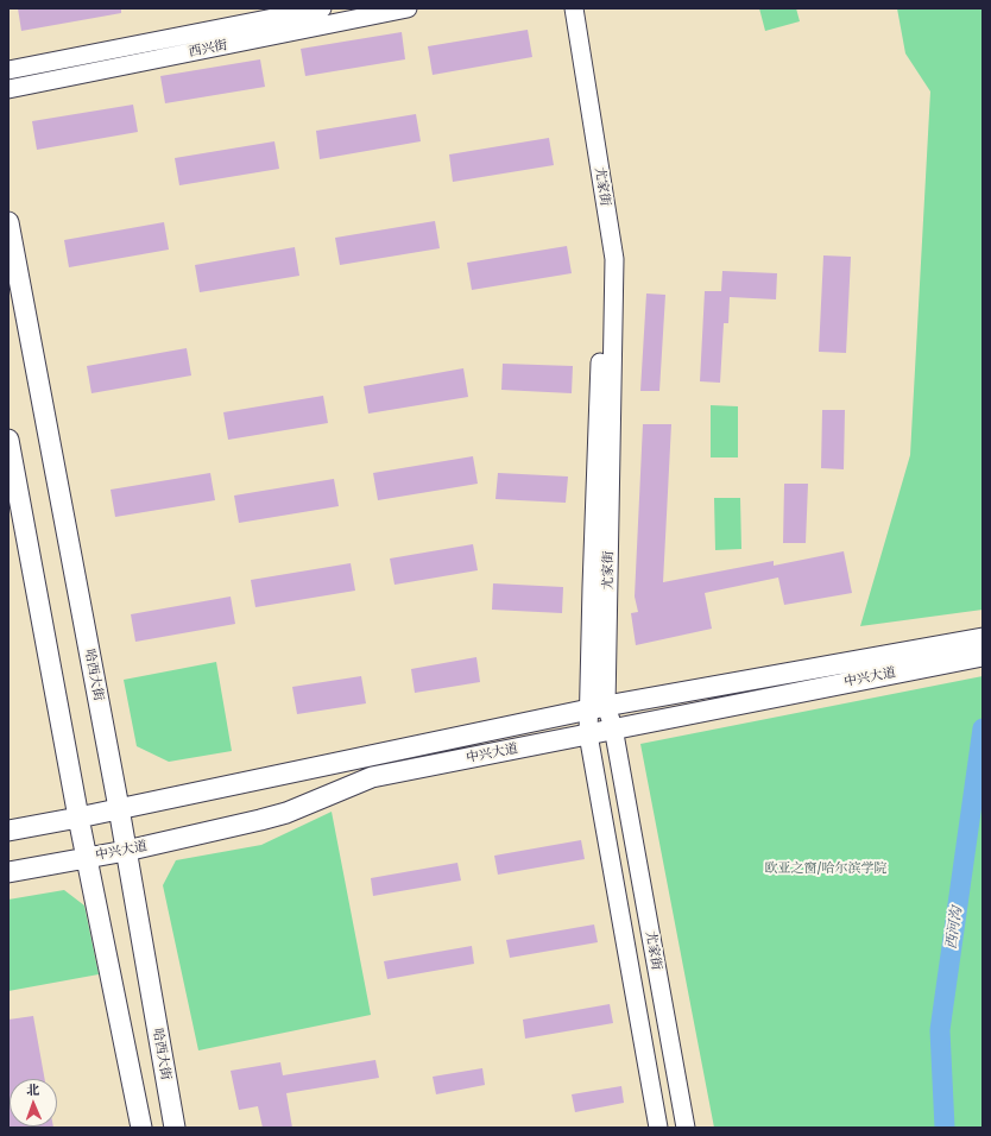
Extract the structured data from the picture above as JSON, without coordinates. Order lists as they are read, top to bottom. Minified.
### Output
{"streets":{"main road":["西兴街","尤家街","哈西大街","中兴大道"]},"crossings":[["尤家街","中兴大道"],["哈西大街","中兴大道"]],"water":["西河沟"],"parks":["欧亚之窗/哈尔滨学院"],"north":"top"}
